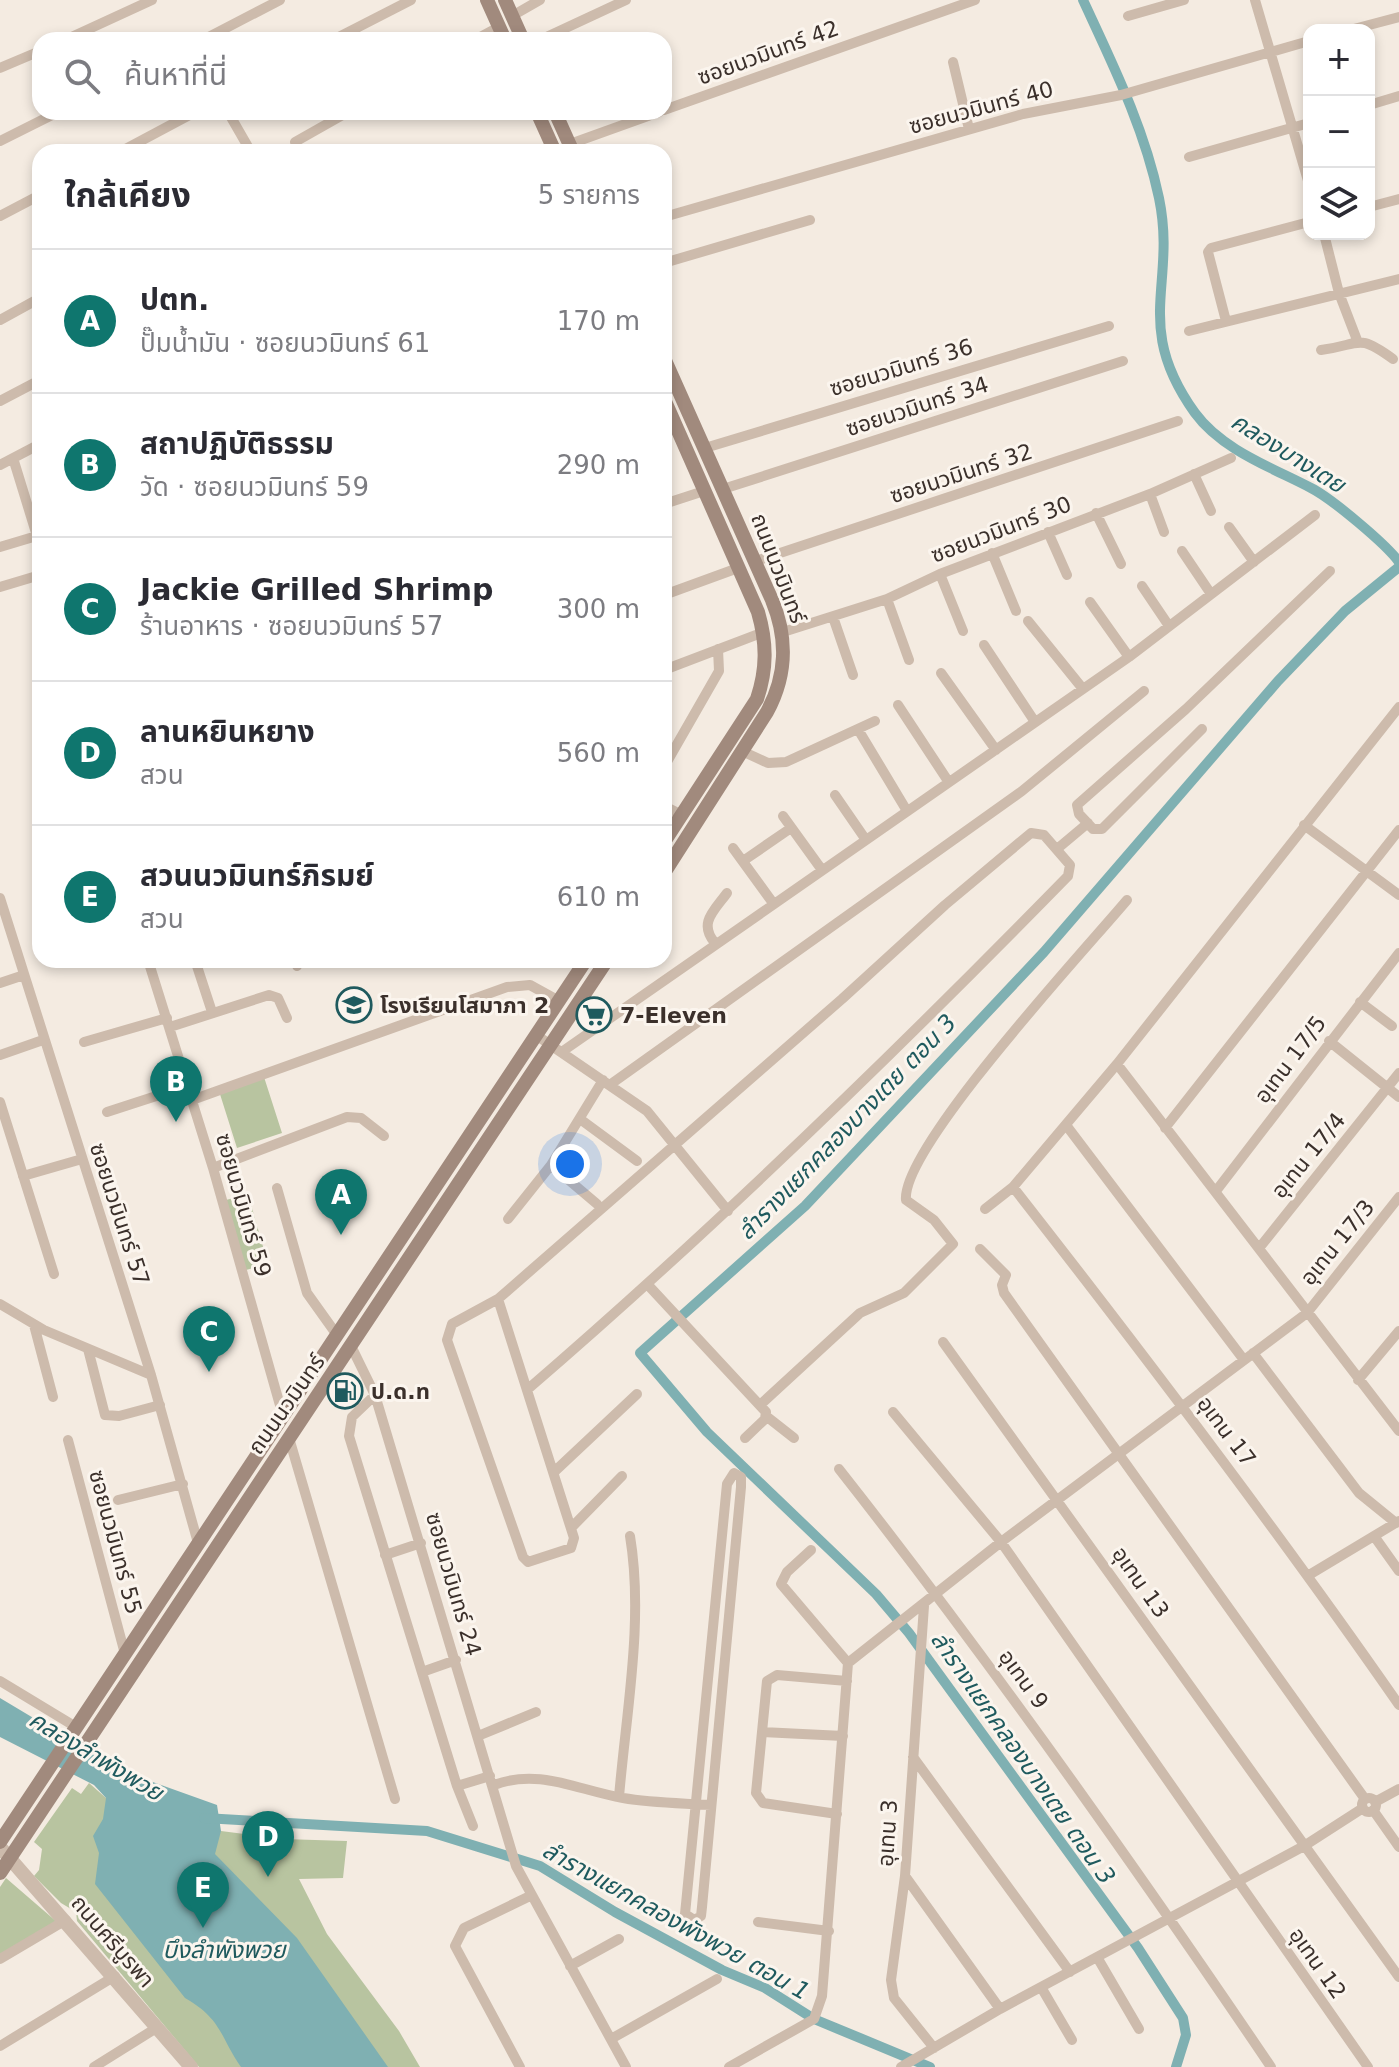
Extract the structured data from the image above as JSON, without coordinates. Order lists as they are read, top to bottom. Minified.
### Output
{"streets":{"main road":["ถนนนวมินทร์"],"street":["ซอยนวมินทร์ 42","ซอยนวมินทร์ 40","ซอยนวมินทร์ 36","ซอยนวมินทร์ 34","ซอยนวมินทร์ 32","ซอยนวมินทร์ 30","อุเทน 17/5","อุเทน 17/4","ซอยนวมินทร์ 59","ซอยนวมินทร์ 57","อุเทน 17/3","อุเทน 17","ซอยนวมินทร์ 55","อุเทน 13","ซอยนวมินทร์ 24","อุเทน 9","อุเทน 3","ถนนศรีบูรพา","อุเทน 12"]},"crossings":[["ซอยนวมินทร์ 36","ถนนนวมินทร์"],["ซอยนวมินทร์ 34","ถนนนวมินทร์"],["ซอยนวมินทร์ 32","ถนนนวมินทร์"],["ซอยนวมินทร์ 30","ถนนนวมินทร์"],["ถนนนวมินทร์","ซอยนวมินทร์ 59"],["ถนนนวมินทร์","ซอยนวมินทร์ 57"],["ถนนนวมินทร์","ซอยนวมินทร์ 55"],["ถนนนวมินทร์","ซอยนวมินทร์ 24"],["ถนนนวมินทร์","ถนนศรีบูรพา"],["อุเทน 17/3","อุเทน 17"],["อุเทน 17/3","อุเทน 13"],["อุเทน 17/3","อุเทน 9"],["อุเทน 17/3","อุเทน 3"],["อุเทน 17/3","อุเทน 12"]],"water":["คลองบางเตย","ลำรางแยกคลองบางเตย ตอน 3","คลองลำพังพวย","ลำรางแยกคลองพังพวย ตอน 1","บึงลำพังพวย"],"places":{"school or university":["โรงเรียนโสมาภา 2"],"supermarket":["7-Eleven"],"fuel station":["ป.ด.ท"]},"page":{"map_buttons":["+","−"],"search":"ค้นหาที่นี่","heading":["ใกล้เคียง","5 รายการ"],"list":[{"mark":"A","name":"ปตท.","note":"ปั๊มน้ำมัน · ซอยนวมินทร์ 61","value":"170 m"},{"mark":"B","name":"สถาปฏิบัติธรรม","note":"วัด · ซอยนวมินทร์ 59","value":"290 m"},{"mark":"C","name":"Jackie Grilled Shrimp","note":"ร้านอาหาร · ซอยนวมินทร์ 57","value":"300 m"},{"mark":"D","name":"ลานหยินหยาง","note":"สวน","value":"560 m"},{"mark":"E","name":"สวนนวมินทร์ภิรมย์","note":"สวน","value":"610 m"}],"pins":["B","A","C","D","E"]}}
